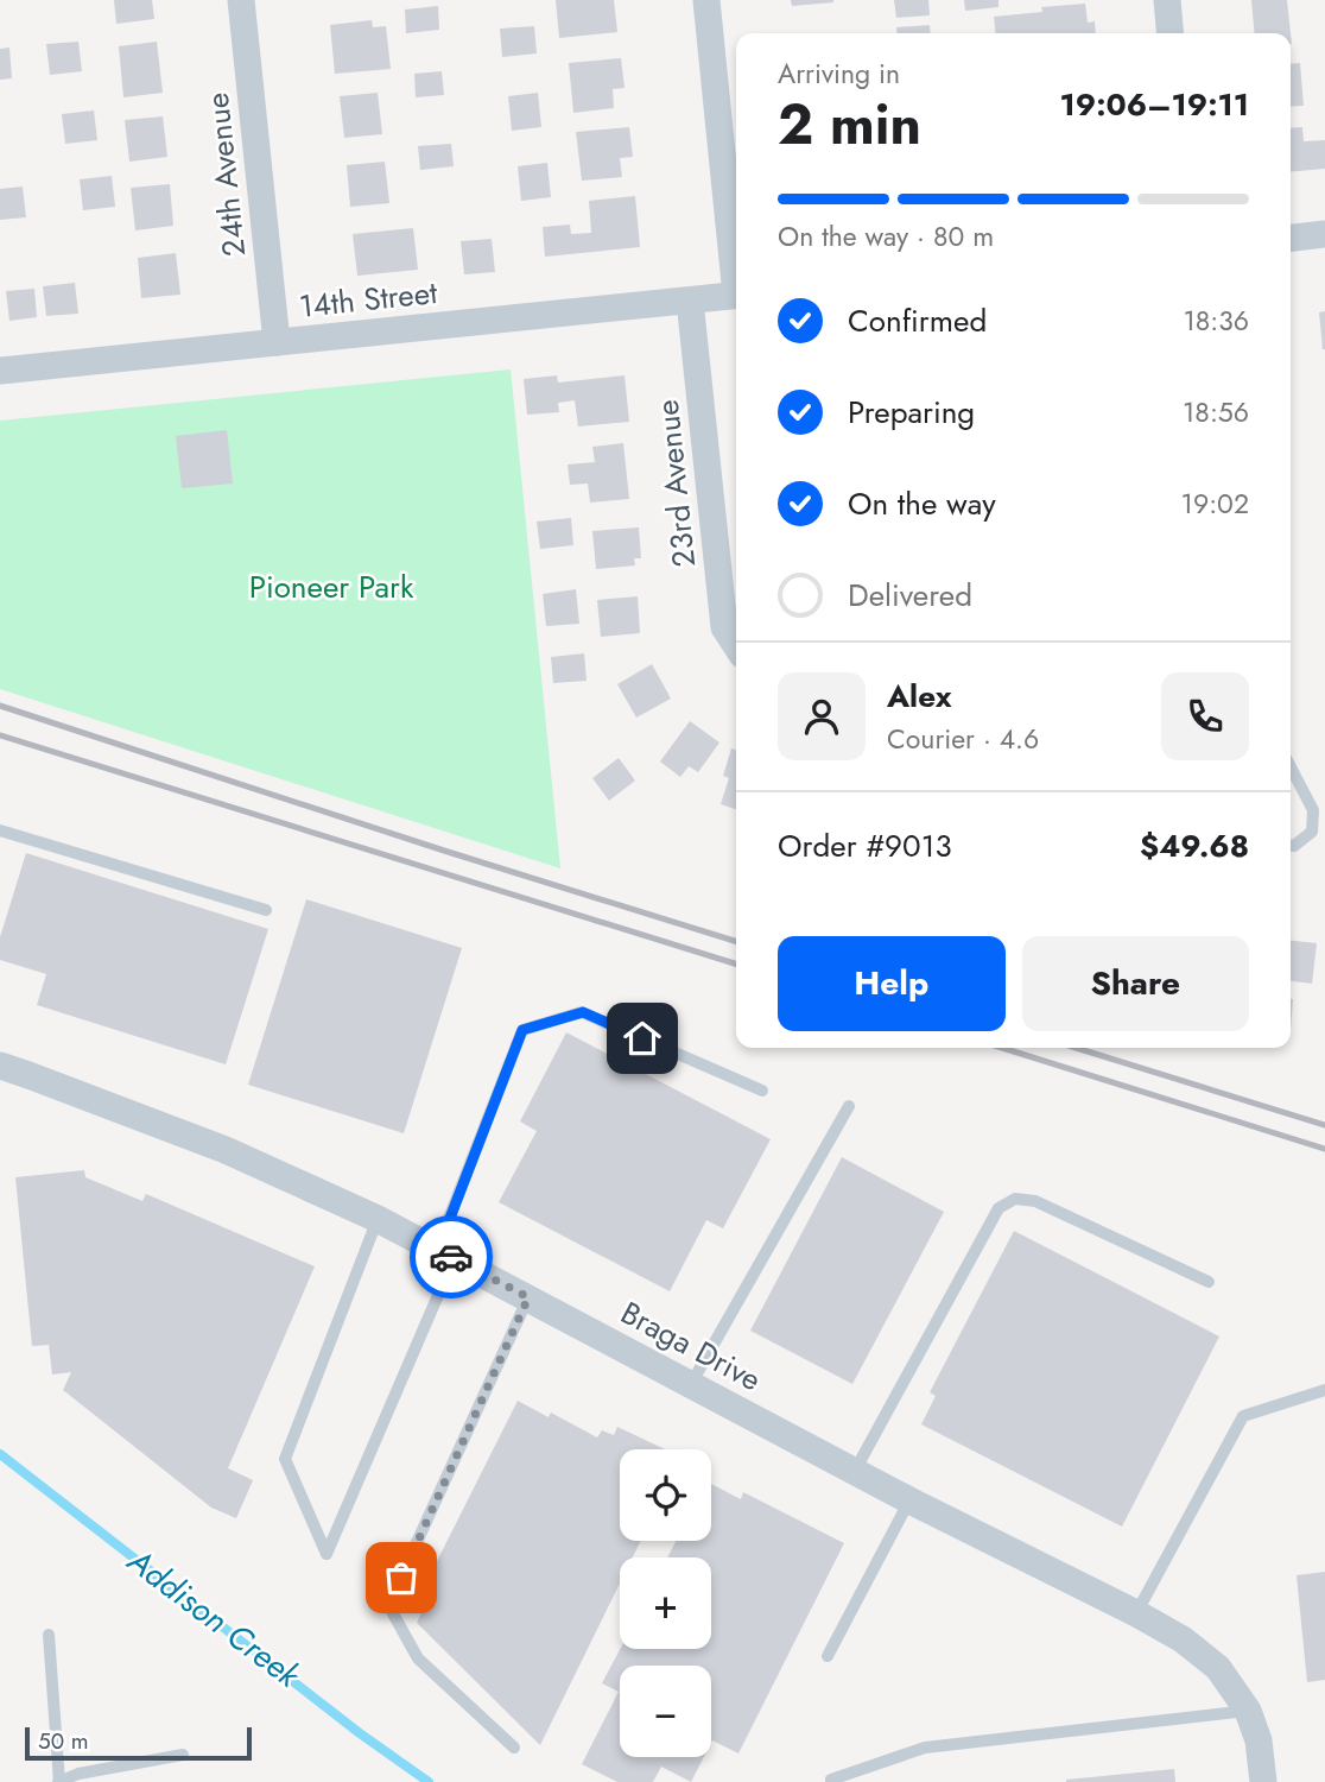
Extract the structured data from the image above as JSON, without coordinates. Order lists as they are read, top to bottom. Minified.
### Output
{"streets":{"street":["24th Avenue","14th Street","23rd Avenue","Braga Drive"]},"crossings":[["24th Avenue","14th Street"],["14th Street","23rd Avenue"]],"water":["Addison Creek"],"parks":["Pioneer Park"],"scale_bar":"50 m","page":{"heading":["2 min","Arriving in","19:06–19:11"],"panel":["Alex","Courier · 4.6","Order #9013","$49.68"],"bar":"On the way · 80 m","list":[["Confirmed","18:36"],["Preparing","18:56"],["On the way","19:02"],"Delivered"],"buttons":["Help","Share"],"map_buttons":["+","−"],"scale":"50 m"}}
